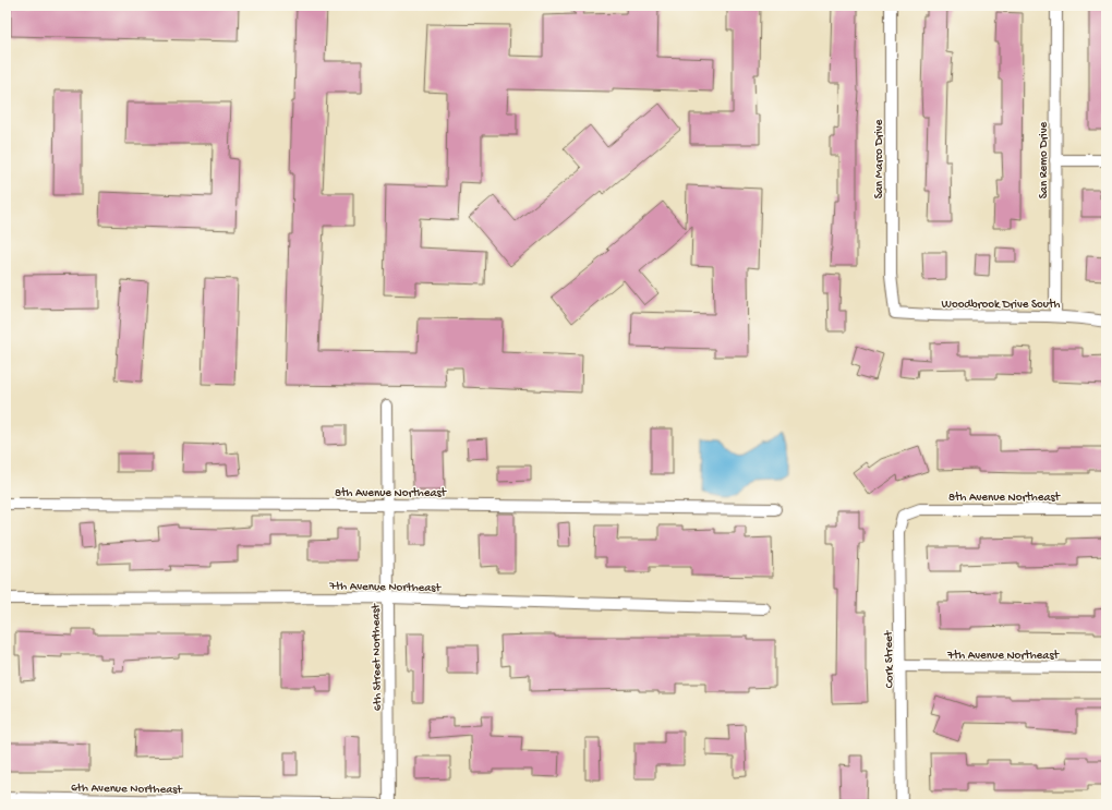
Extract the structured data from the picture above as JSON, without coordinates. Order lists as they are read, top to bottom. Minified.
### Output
{"streets":{"street":["San Marco Drive","San Remo Drive","Woodbrook Drive South","8th Avenue Northeast","7th Avenue Northeast","6th Street Northeast","Cork Street","6th Avenue Northeast"]},"crossings":[["San Marco Drive","Woodbrook Drive South"],["San Remo Drive","Woodbrook Drive South"],["8th Avenue Northeast","6th Street Northeast"],["8th Avenue Northeast","Cork Street"],["7th Avenue Northeast","6th Street Northeast"],["7th Avenue Northeast","Cork Street"]]}
